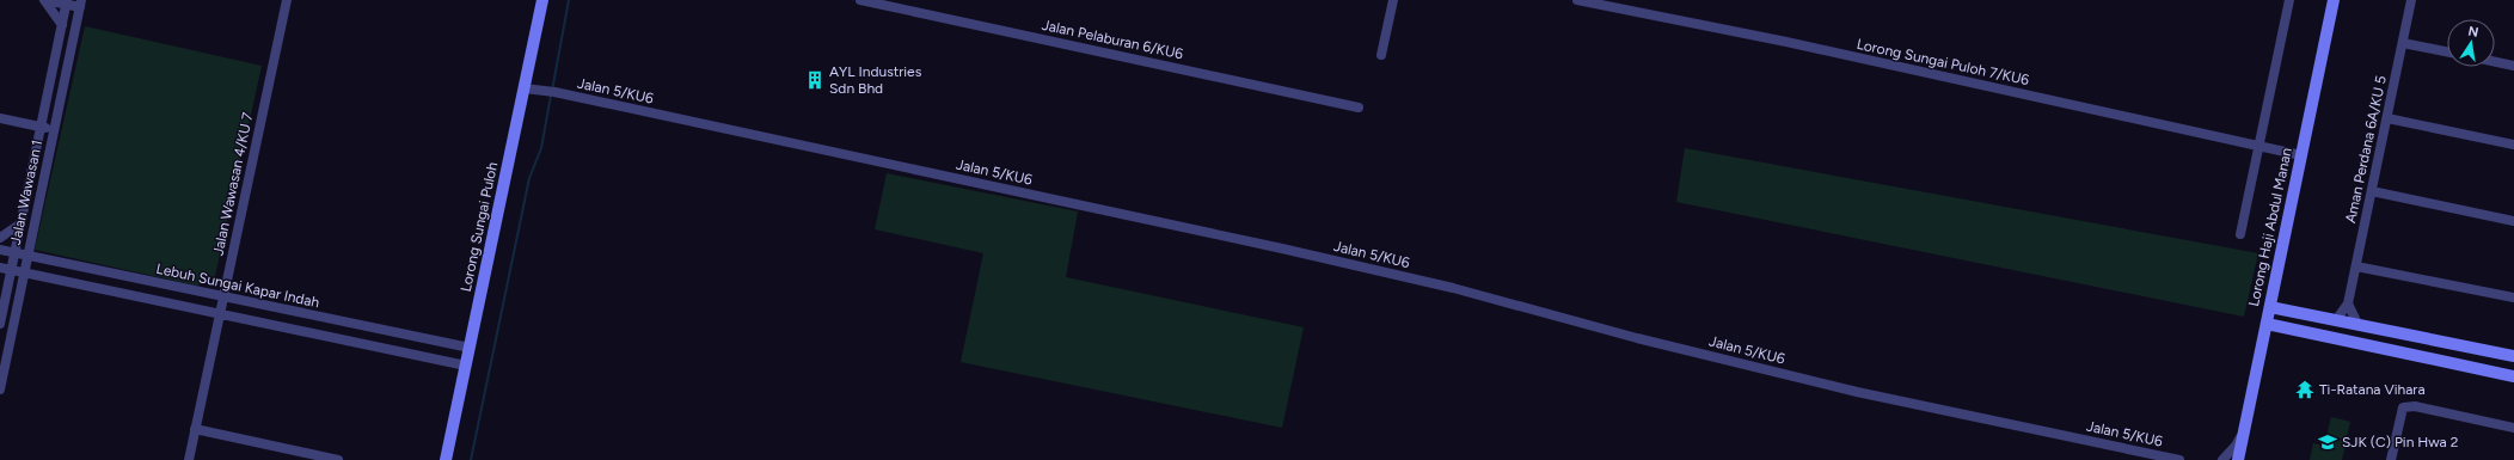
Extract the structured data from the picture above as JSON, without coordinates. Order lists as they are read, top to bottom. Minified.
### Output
{"streets":{"street":["Jalan Pelaburan 6/KU6","Lorong Sungai Puloh 7/KU6","Jalan 5/KU6","Aman Perdana 6A/KU 5","Jalan Wawasan 4/KU 7","Jalan Wawasan 1","Lorong Sungai Puloh","Lorong Haji Abdul Manan","Lebuh Sungai Kapar Indah"]},"crossings":[["Lorong Sungai Puloh 7/KU6","Lorong Haji Abdul Manan"],["Jalan 5/KU6","Lorong Sungai Puloh"],["Jalan Wawasan 4/KU 7","Lebuh Sungai Kapar Indah"],["Jalan Wawasan 1","Lebuh Sungai Kapar Indah"],["Lorong Sungai Puloh","Lebuh Sungai Kapar Indah"]],"places":{"building":["AYL Industries Sdn Bhd"],"temple":["Ti-Ratana Vihara"],"school or university":["SJK (C) Pin Hwa 2"]},"north":"top"}
